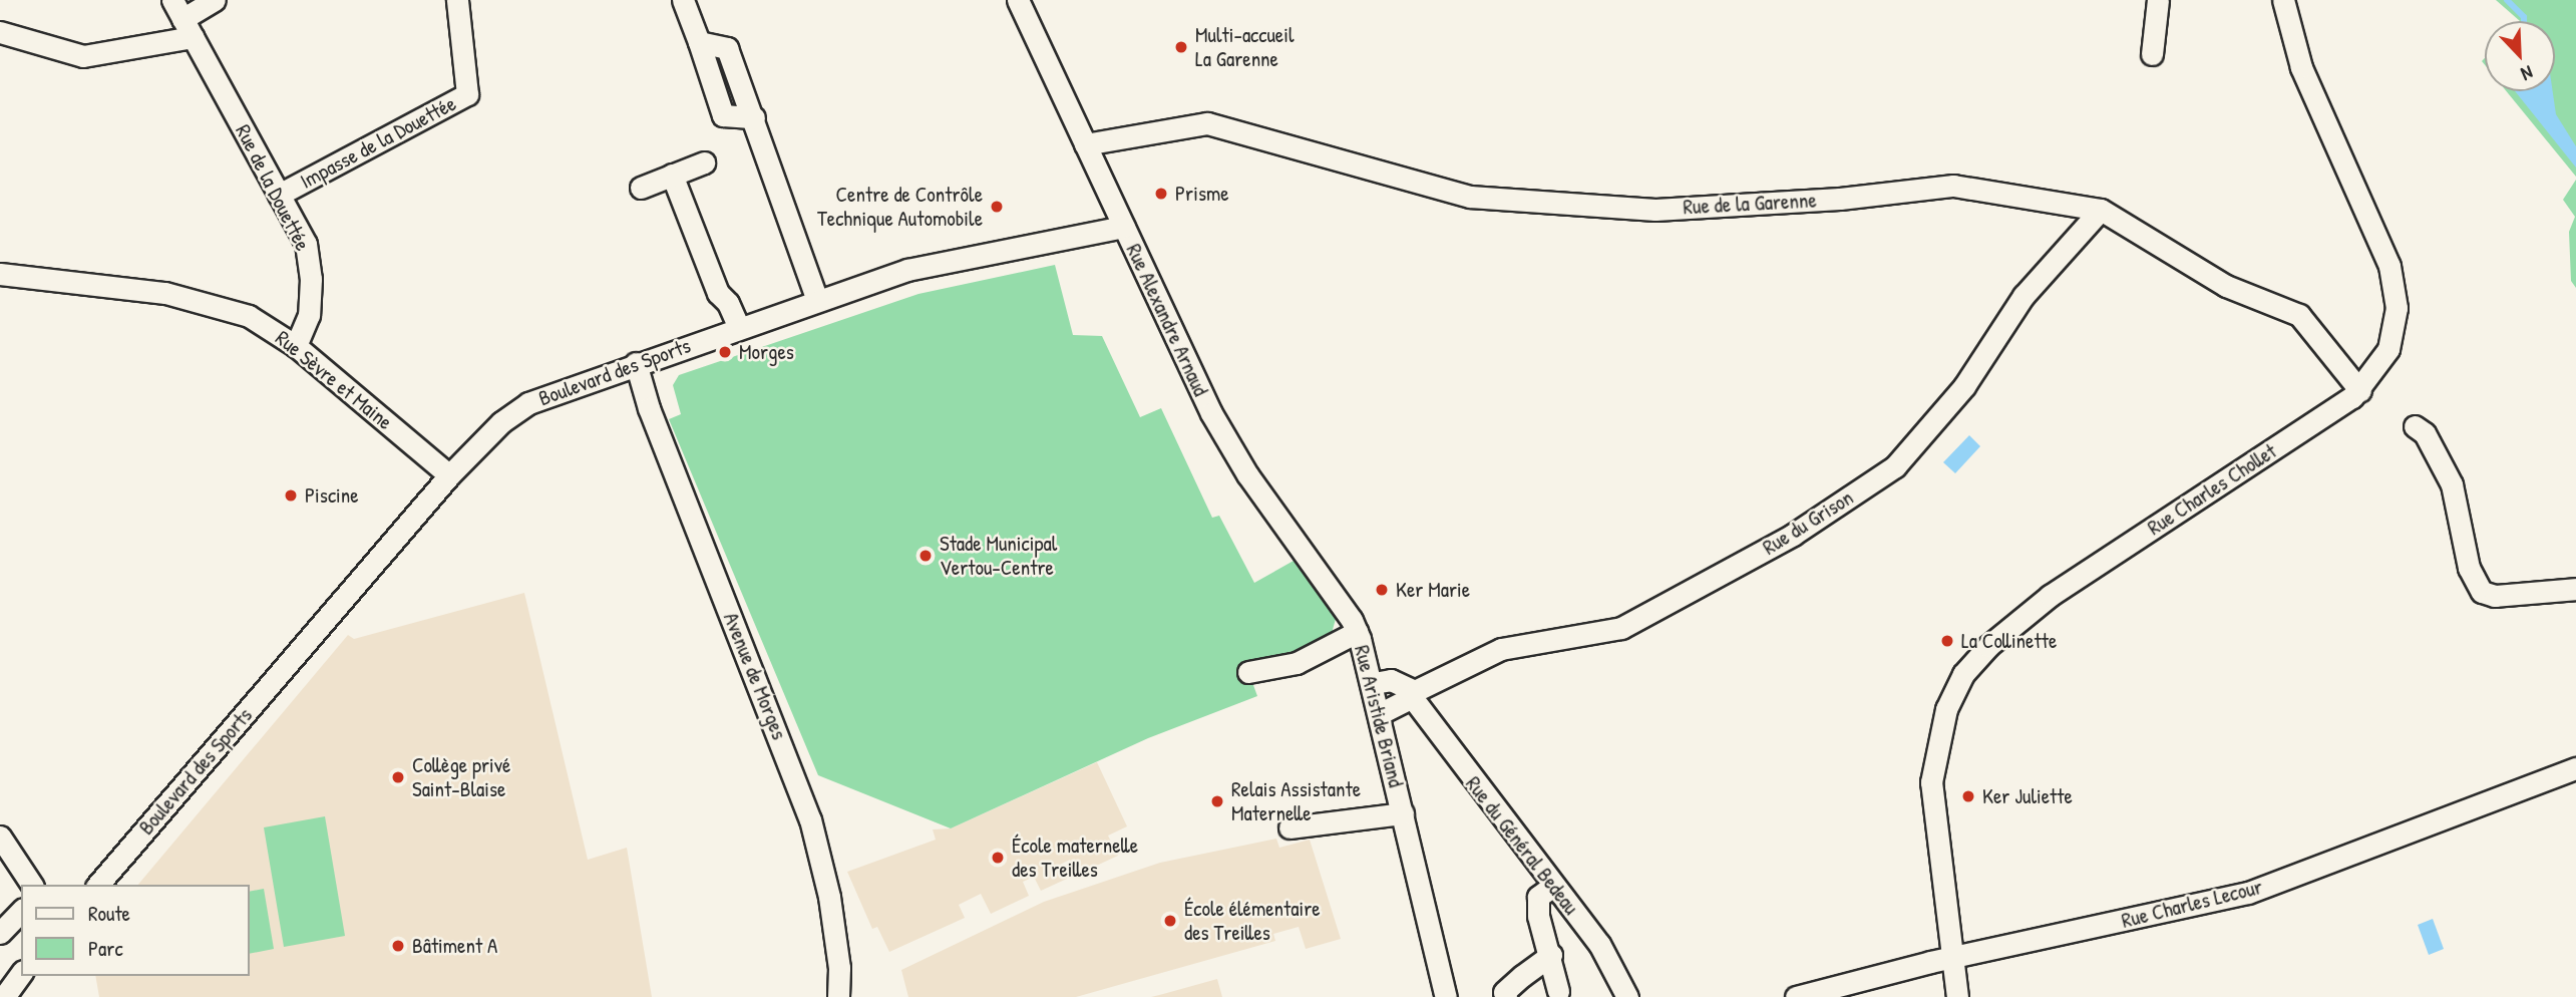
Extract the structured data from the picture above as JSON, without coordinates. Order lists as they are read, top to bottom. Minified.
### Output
{"streets":{"street":["Impasse de la Douettée","Rue de la Douettée","Rue de la Garenne","Rue Alexandre Arnaud","Boulevard des Sports","Rue Sèvre et Maine","Rue Charles Chollet","Rue du Grison","Avenue de Morges","Rue Aristide Briand","Rue du Général Bedeau","Rue Charles Lecour"]},"crossings":[["Impasse de la Douettée","Rue de la Douettée"],["Rue de la Douettée","Rue Sèvre et Maine"],["Rue de la Garenne","Rue Alexandre Arnaud"],["Rue de la Garenne","Rue Charles Chollet"],["Rue de la Garenne","Rue du Grison"],["Rue Alexandre Arnaud","Boulevard des Sports"],["Rue Alexandre Arnaud","Rue Aristide Briand"],["Boulevard des Sports","Rue Sèvre et Maine"],["Boulevard des Sports","Avenue de Morges"],["Rue Charles Chollet","Rue Charles Lecour"],["Rue du Grison","Rue Aristide Briand"],["Rue du Grison","Rue du Général Bedeau"]],"places":["Multi-accueil La Garenne","Prisme","Centre de Contrôle Technique Automobile","Morges","Piscine","Stade Municipal Vertou-Centre","Ker Marie","La Collinette","Collège privé Saint-Blaise","Ker Juliette","Relais Assistante Maternelle","École maternelle des Treilles","École élémentaire des Treilles","Bâtiment A"],"legend":["Route","Parc"],"north":"bottom right"}
